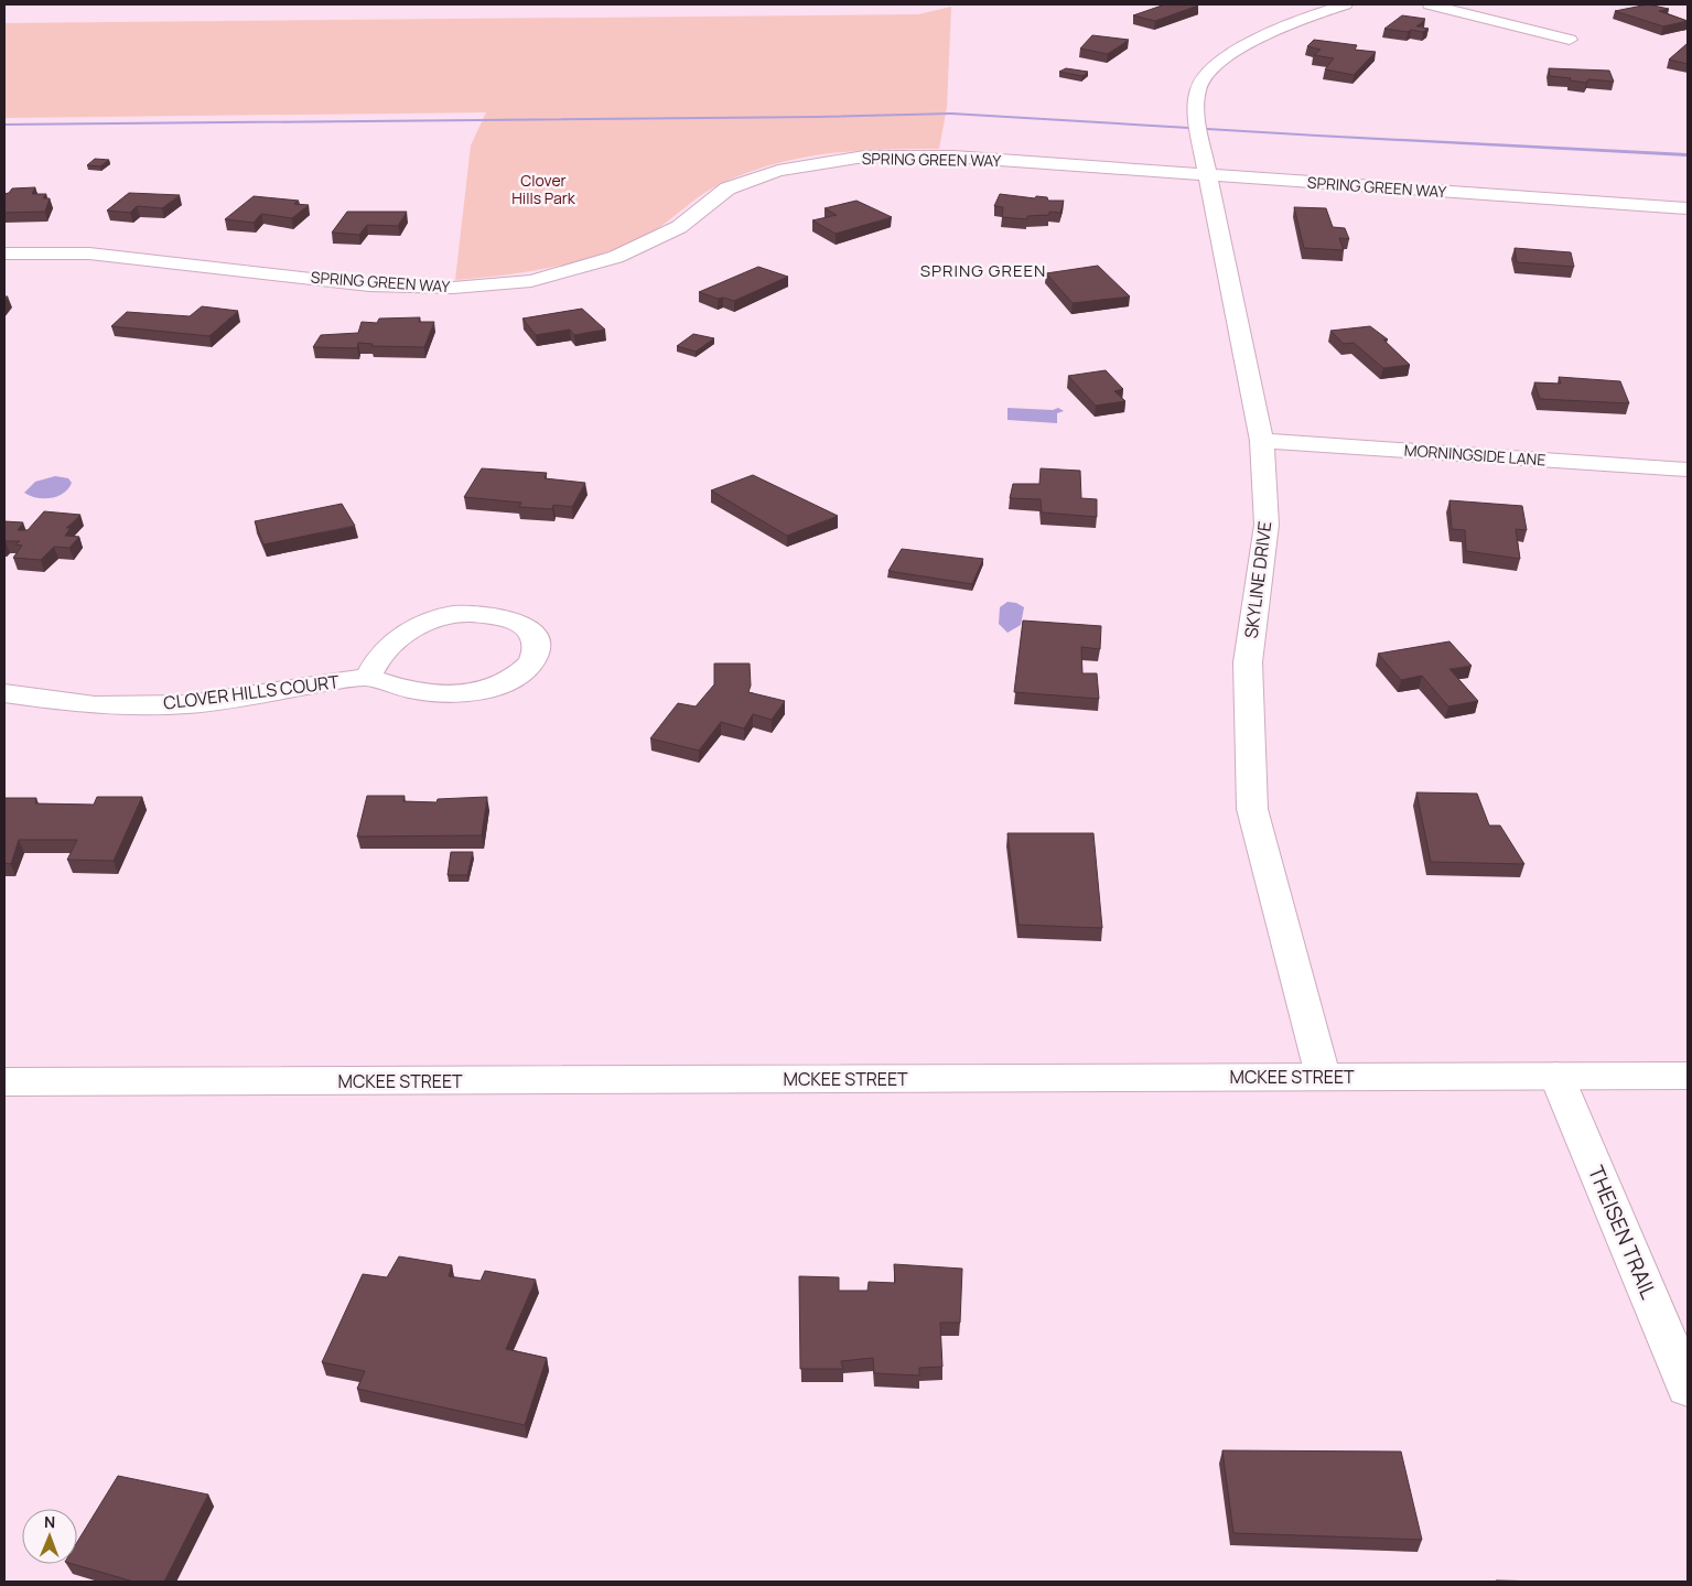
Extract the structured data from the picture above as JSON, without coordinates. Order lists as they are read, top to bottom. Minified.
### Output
{"streets":{"street":["SPRING GREEN WAY","MORNINGSIDE LANE","SKYLINE DRIVE","CLOVER HILLS COURT","MCKEE STREET","THEISEN TRAIL"]},"crossings":[["SPRING GREEN WAY","SKYLINE DRIVE"],["MORNINGSIDE LANE","SKYLINE DRIVE"],["SKYLINE DRIVE","MCKEE STREET"],["MCKEE STREET","THEISEN TRAIL"]],"districts":["SPRING GREEN"],"parks":["Clover Hills Park"],"north":"top"}
